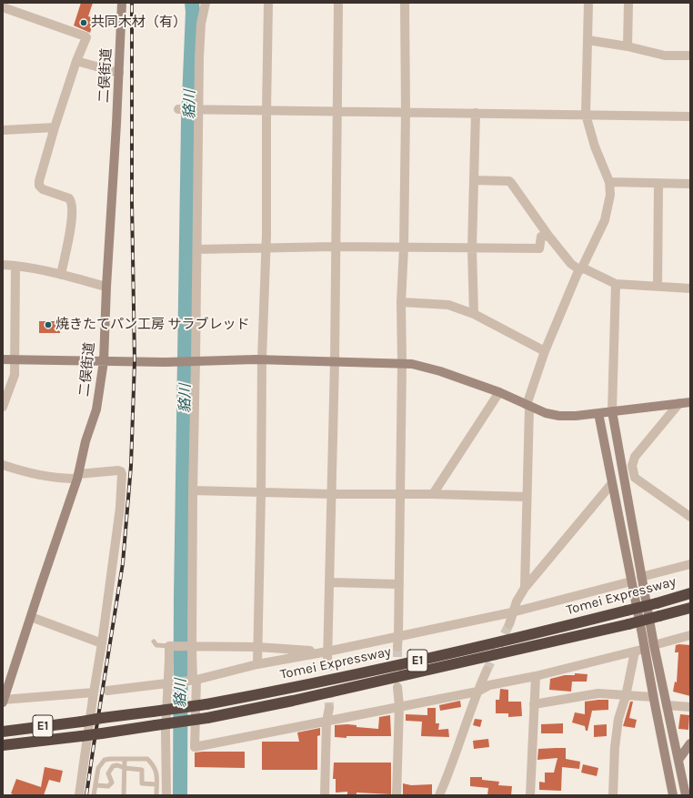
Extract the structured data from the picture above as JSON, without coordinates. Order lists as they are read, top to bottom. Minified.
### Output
{"streets":{"highway":["Tomei Expressway","E1"],"street":["二俣街道"]},"water":["貉川"],"places":["共同木材（有）","焼きたてパン工房 サラブレッド"]}
